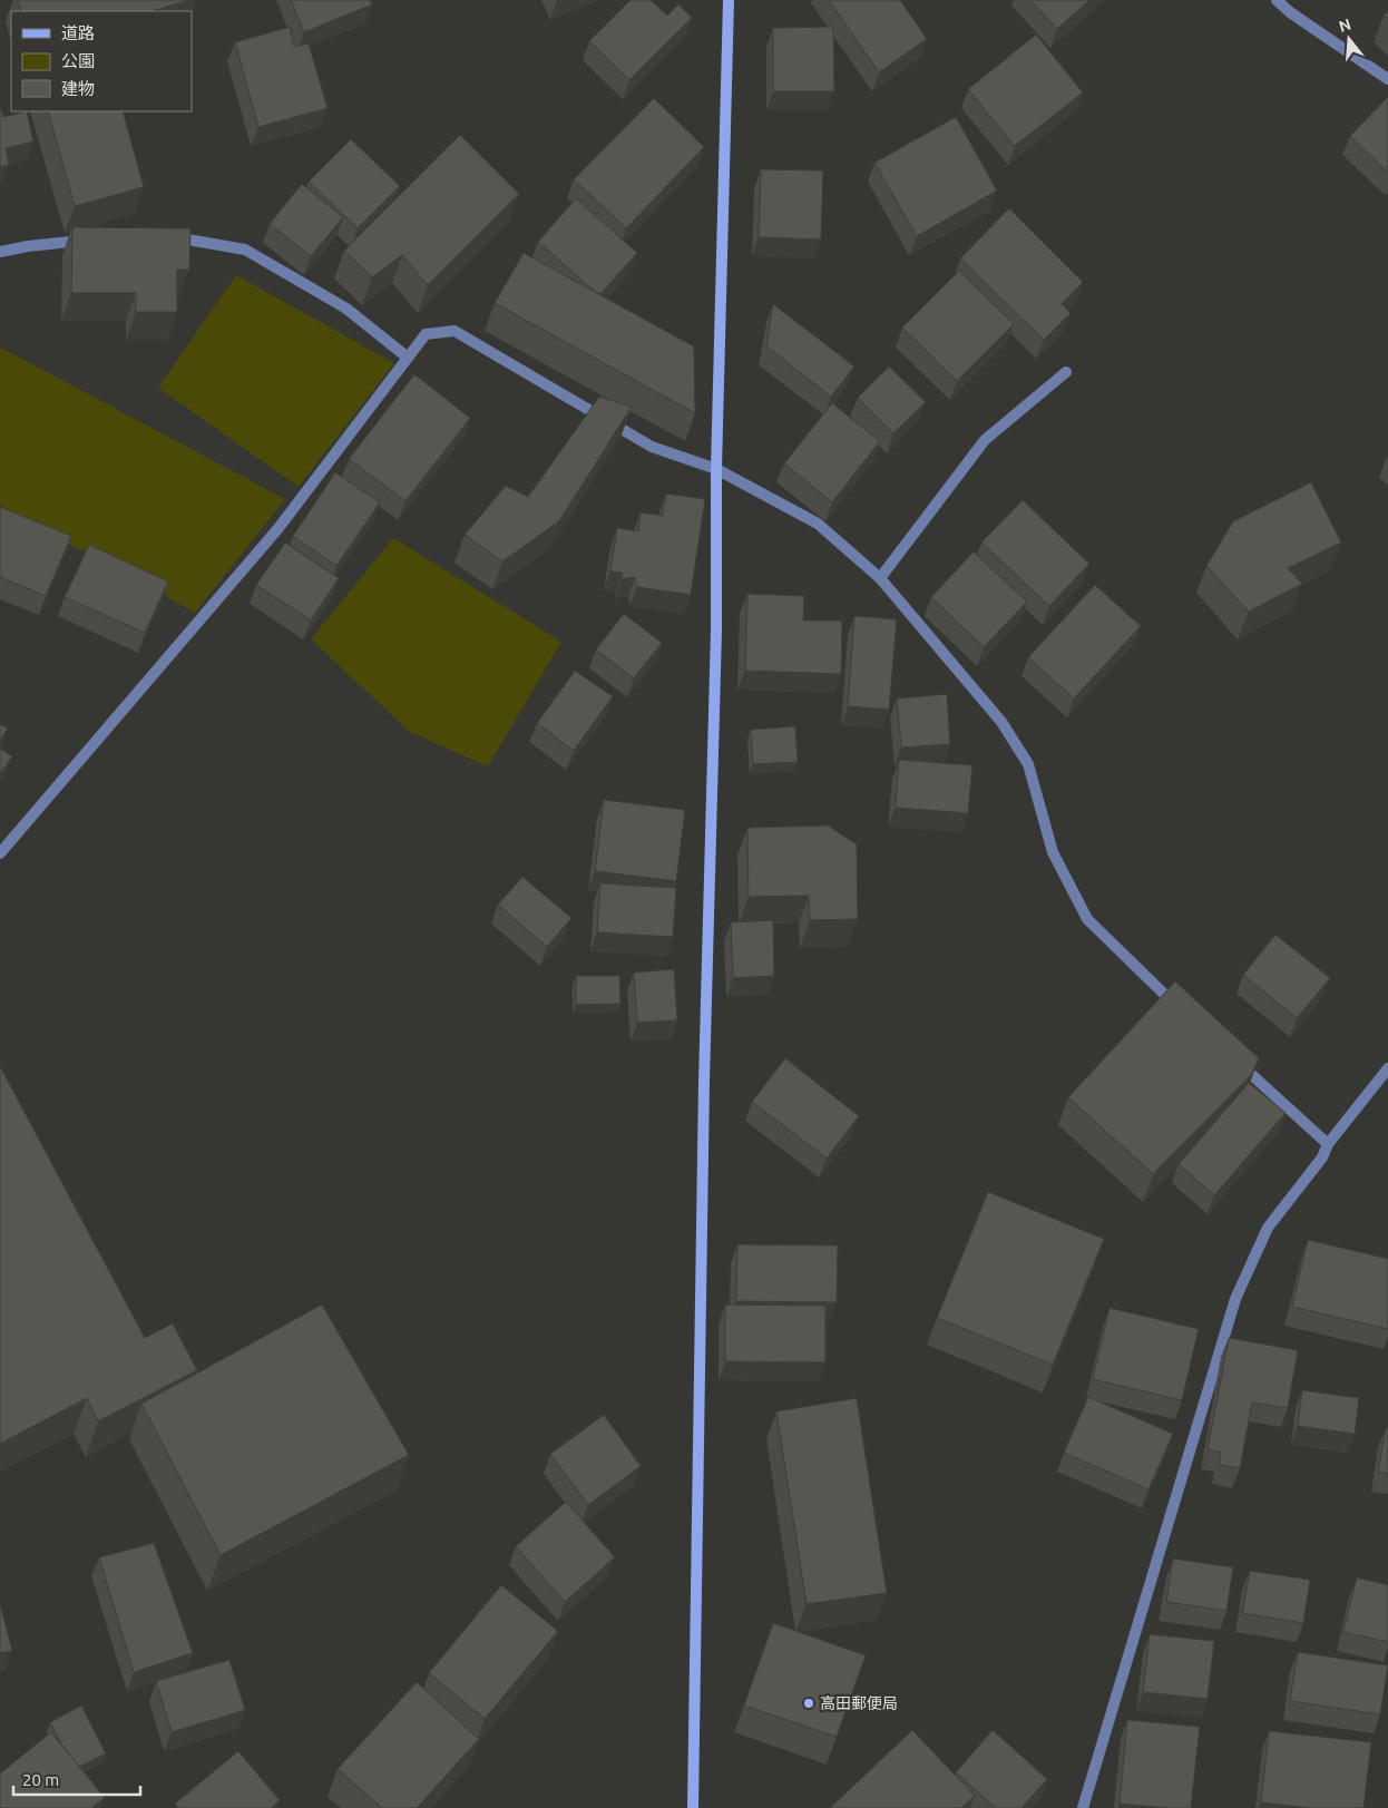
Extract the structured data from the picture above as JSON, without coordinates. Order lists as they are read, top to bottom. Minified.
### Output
{"places":["高田郵便局"],"legend":["道路","公園","建物"],"scale_bar":"20 m","north":"top"}
